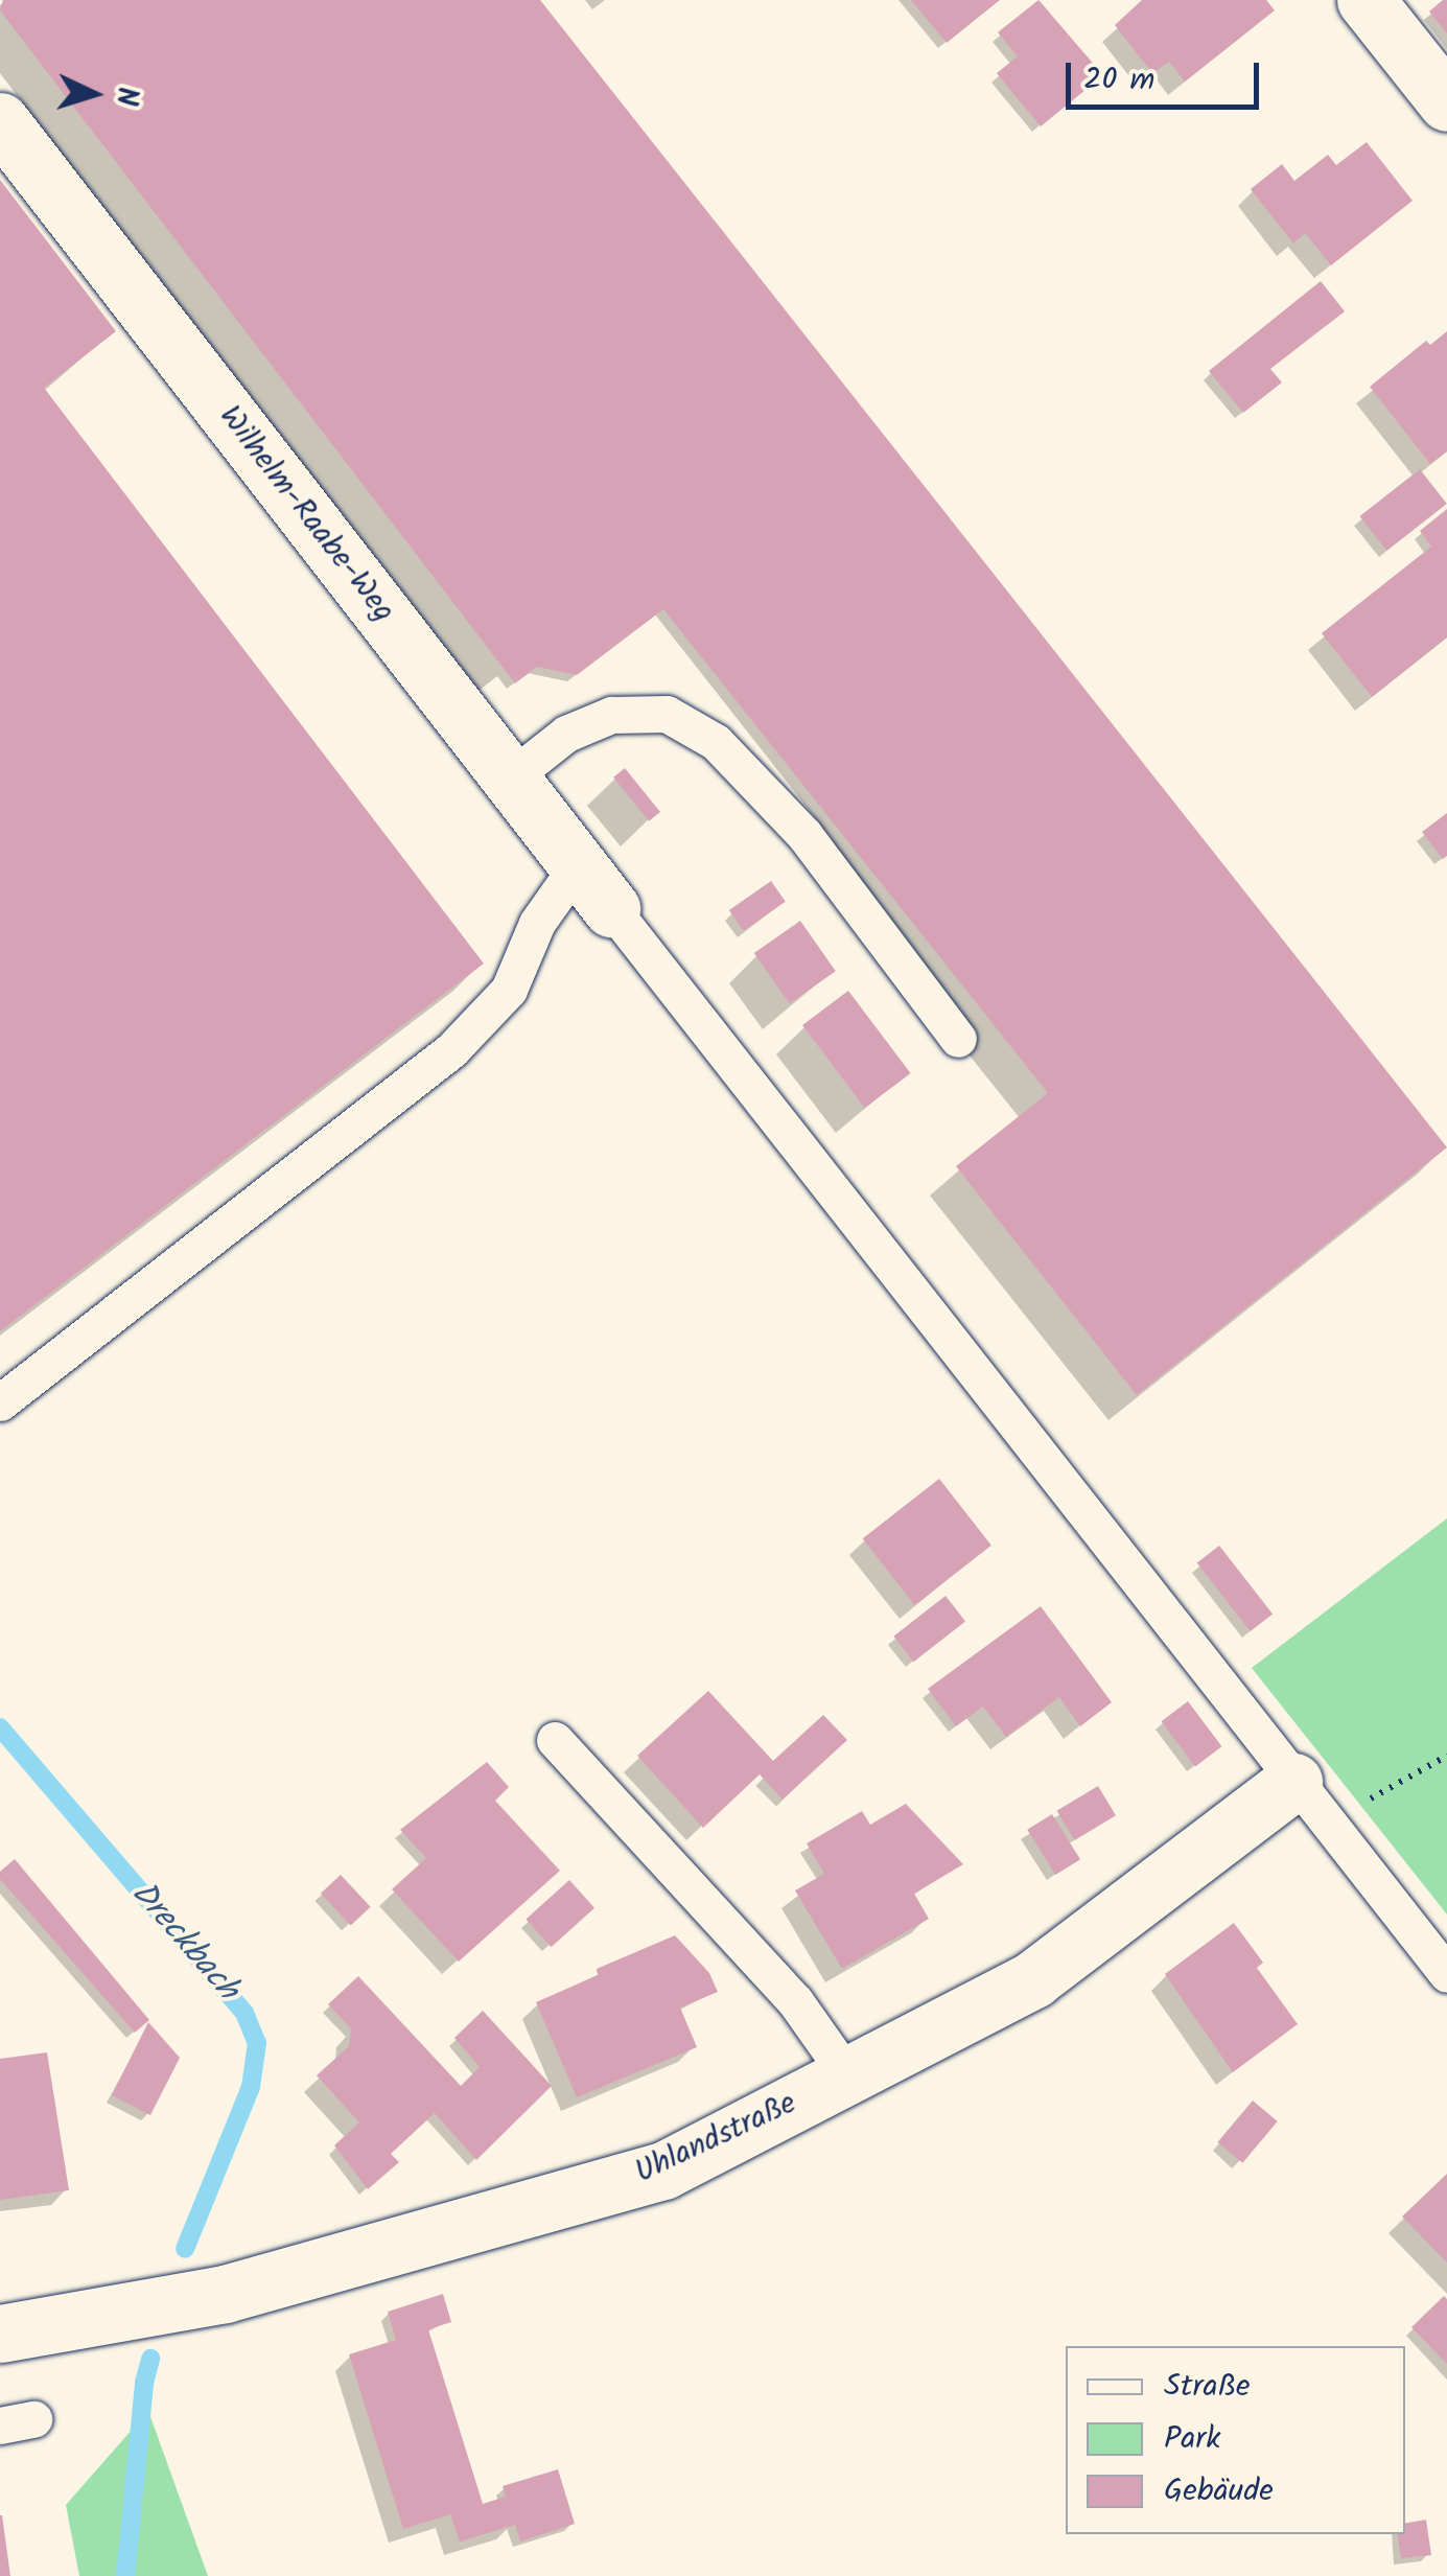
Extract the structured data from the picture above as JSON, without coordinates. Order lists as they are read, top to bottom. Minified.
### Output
{"streets":{"street":["Wilhelm-Raabe-Weg","Uhlandstraße"]},"water":["Dreckbach"],"legend":["Straße","Park","Gebäude"],"scale_bar":"20 m","north":"right"}
